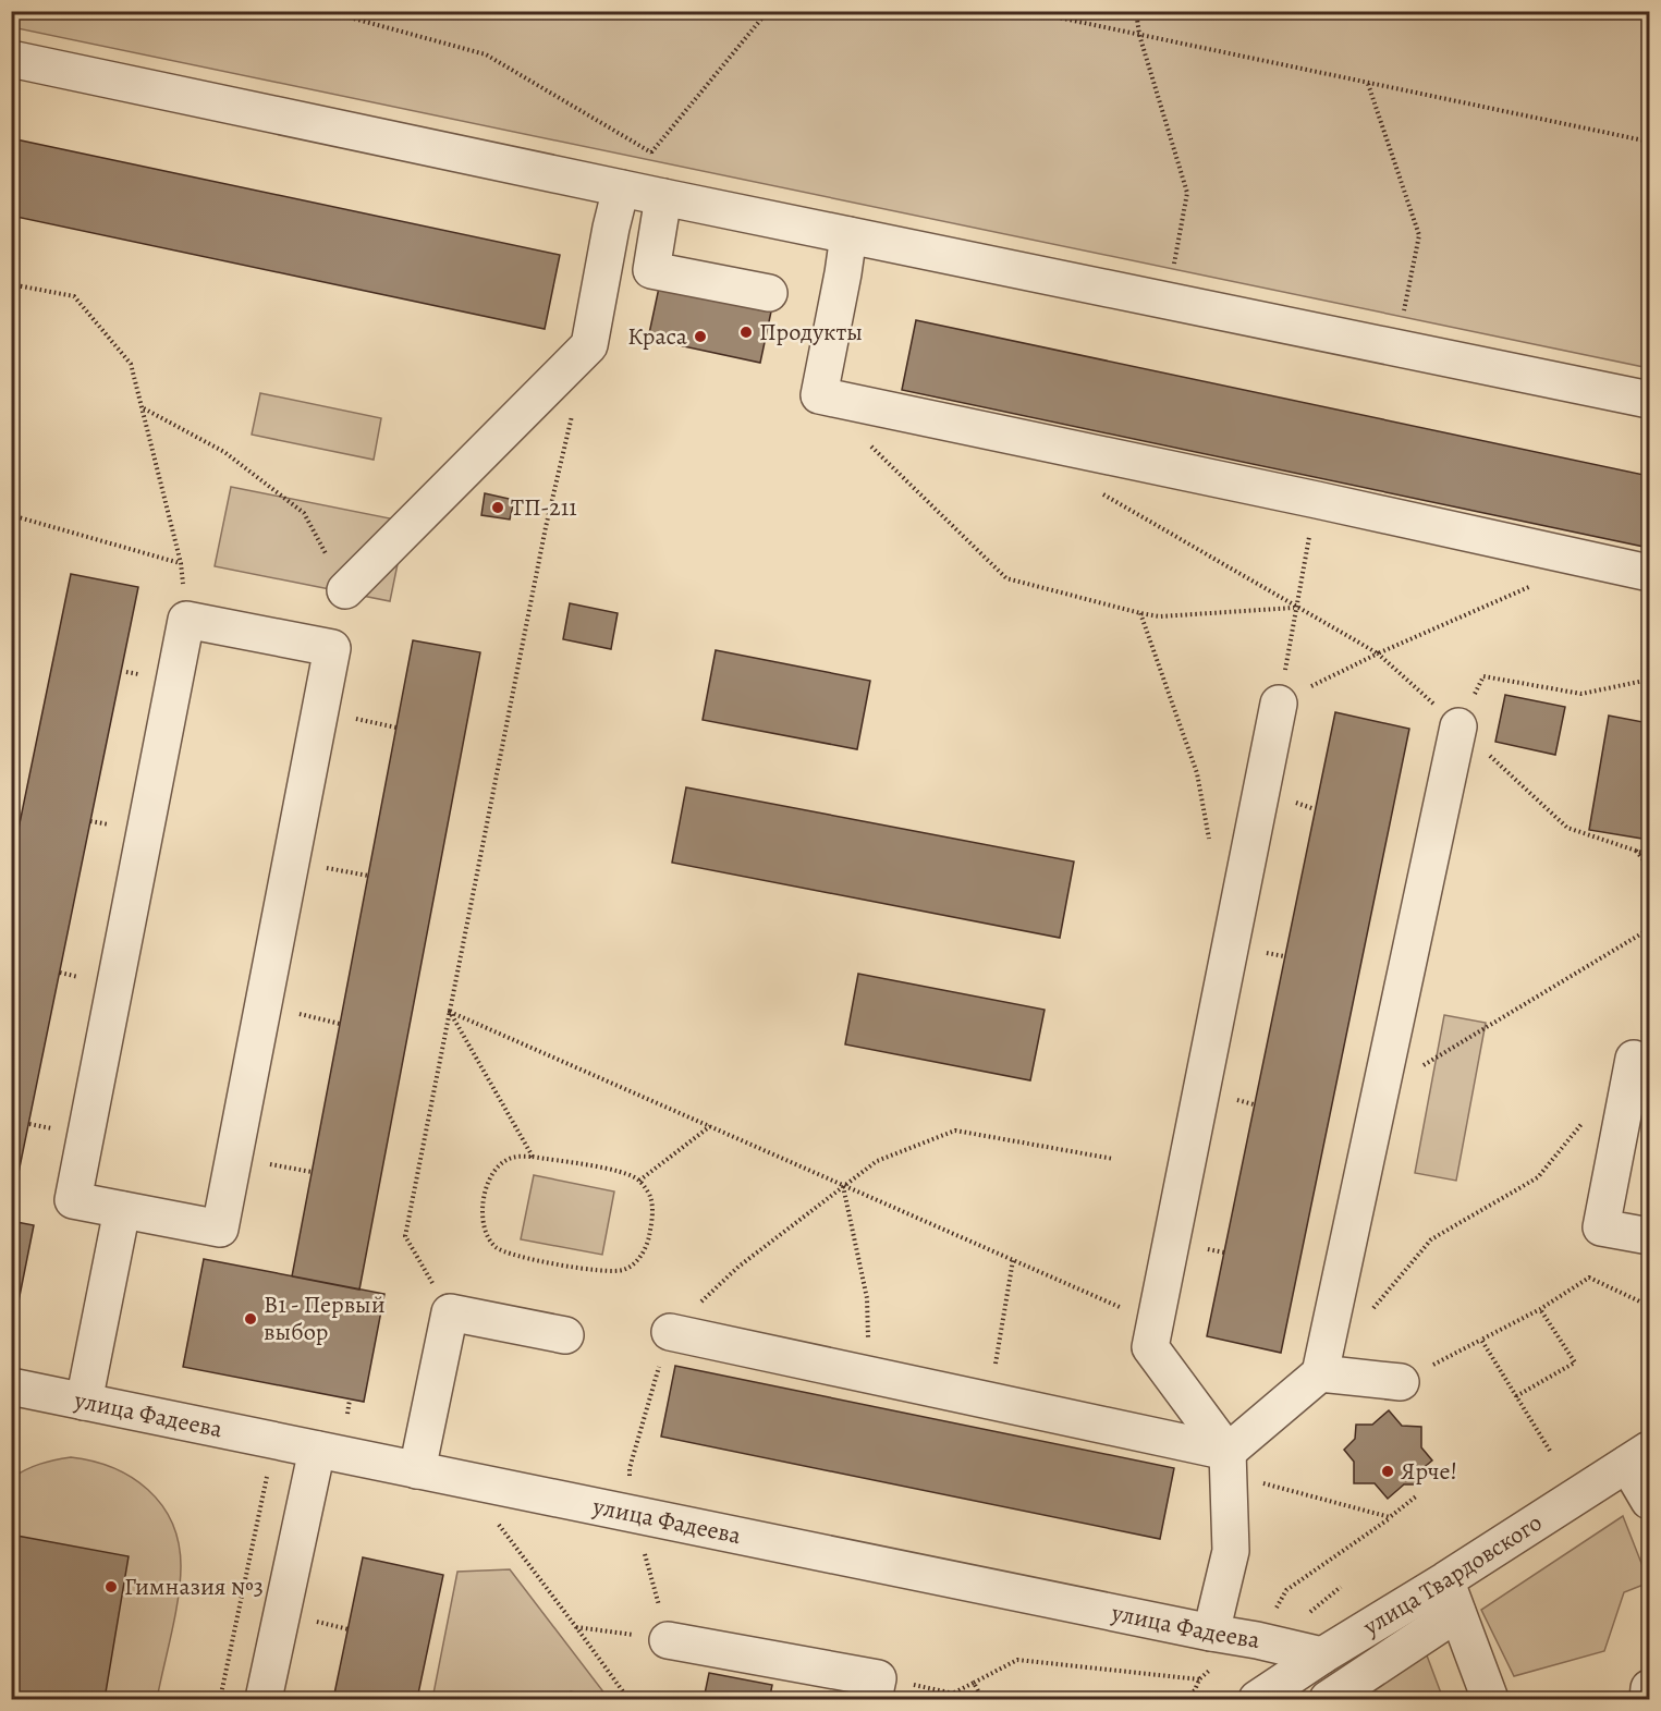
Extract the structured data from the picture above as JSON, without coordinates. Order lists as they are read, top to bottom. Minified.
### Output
{"streets":{"street":["улица Фадеева","улица Твардовского"]},"crossings":[["улица Фадеева","улица Твардовского"]],"places":["Продукты","Краса","ТП-211","В1 - Первый выбор","Ярче!","Гимназия №3"]}
